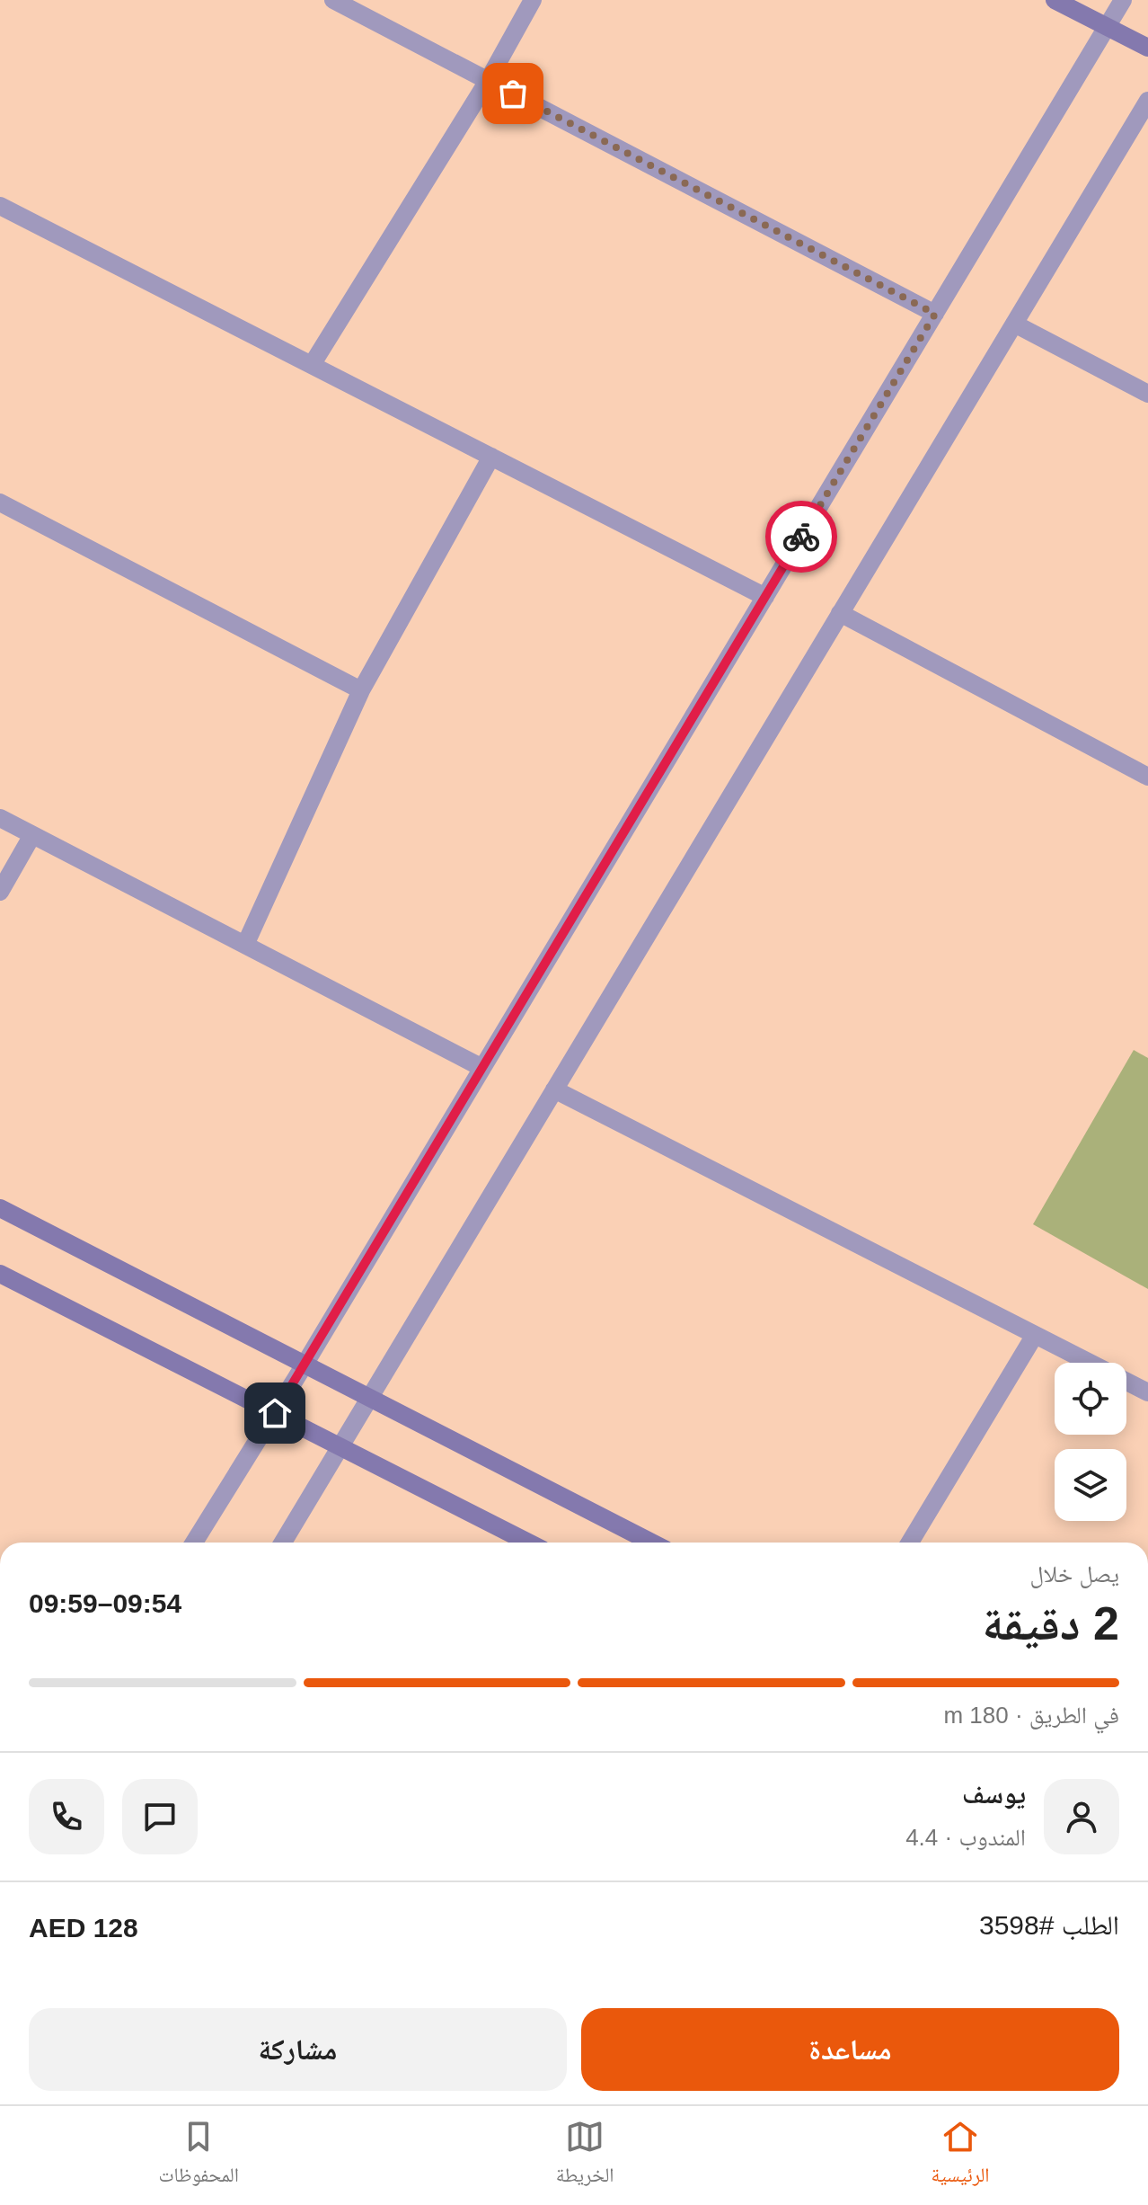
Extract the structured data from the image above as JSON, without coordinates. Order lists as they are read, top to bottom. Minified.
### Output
{"page":{"heading":["2 دقيقة","يصل خلال","09:54–09:59"],"panel":["يوسف","المندوب · 4.4","الطلب #3598","AED 128"],"bar":"في الطريق · 180 m","buttons":["مساعدة","مشاركة"],"tabs":["الرئيسية","الخريطة","المحفوظات"]}}
